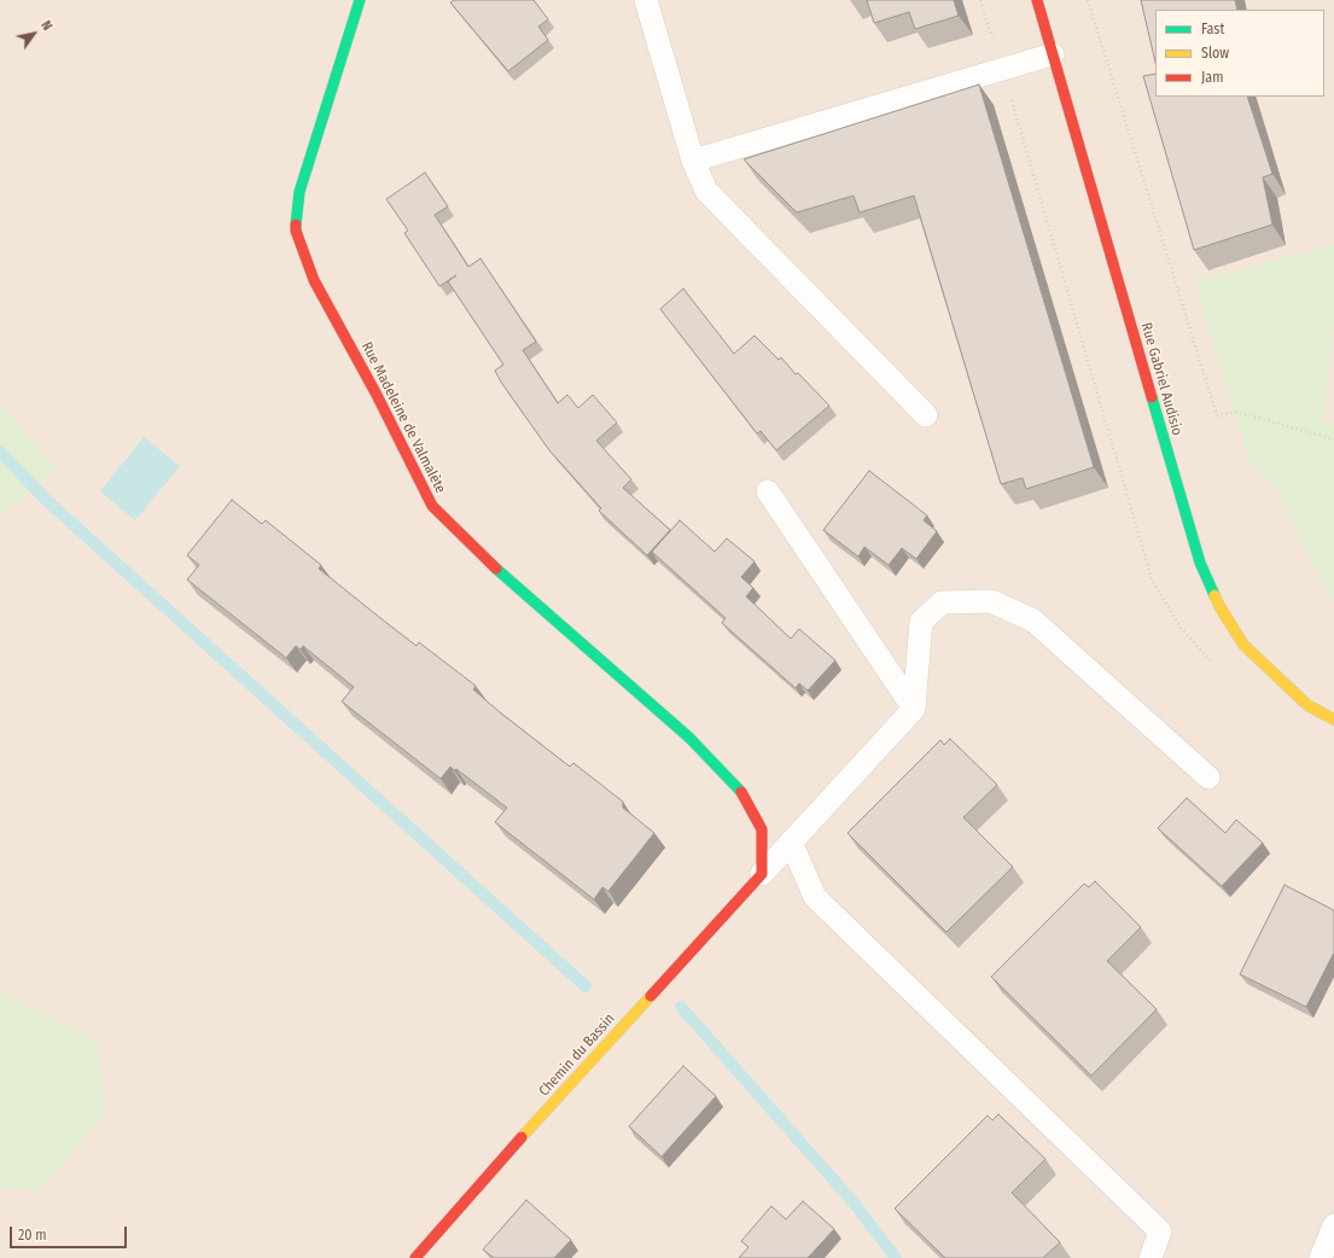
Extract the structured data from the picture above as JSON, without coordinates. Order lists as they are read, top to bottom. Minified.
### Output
{"streets":{"street":["Rue Gabriel Audisio","Rue Madeleine de Valmalète","Chemin du Bassin"]},"crossings":[["Rue Madeleine de Valmalète","Chemin du Bassin"]],"legend":["Fast","Slow","Jam"],"scale_bar":"20 m","north":"top right"}
